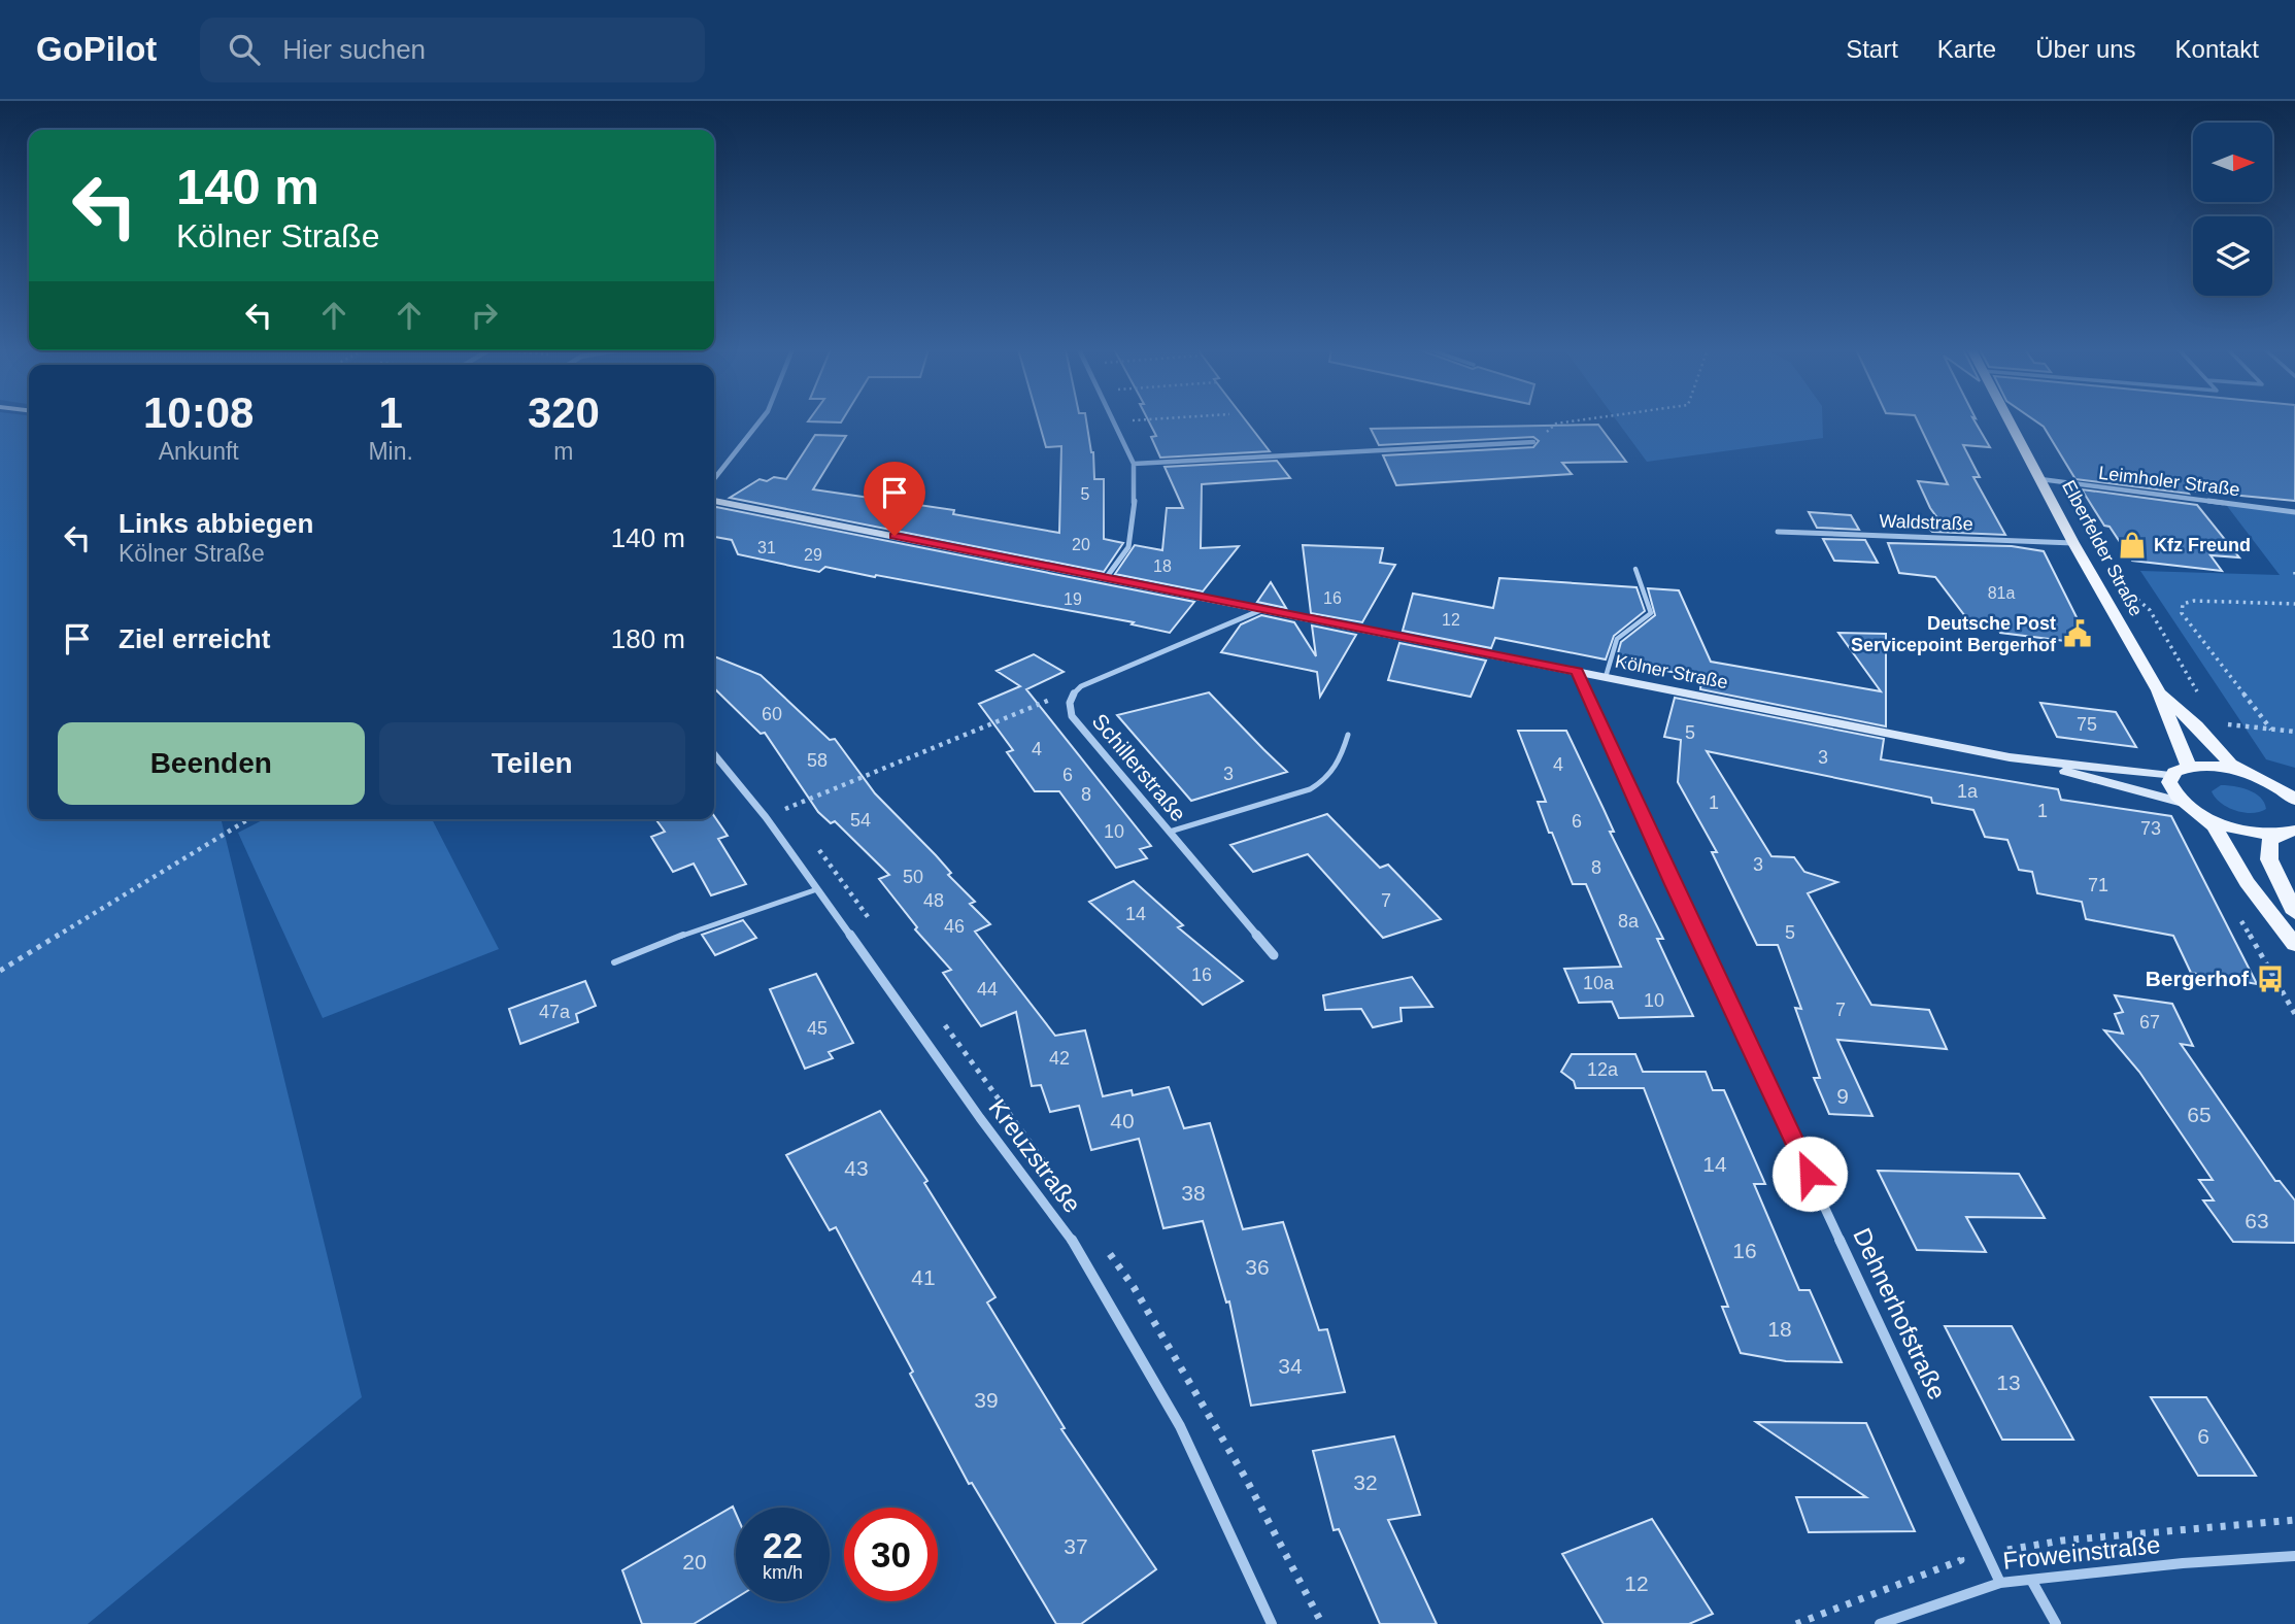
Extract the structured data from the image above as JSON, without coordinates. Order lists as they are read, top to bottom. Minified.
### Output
{"streets":{"main road":["Elberfelder Straße","Kölner Straße"],"street":["Leimholer Straße","Waldstraße","Schillerstraße","Kreuzstraße","Dehnerhofstraße","Froweinstraße"]},"crossings":[["Leimholer Straße","Elberfelder Straße"],["Waldstraße","Elberfelder Straße"],["Kölner Straße","Schillerstraße"],["Kölner Straße","Dehnerhofstraße"],["Dehnerhofstraße","Froweinstraße"]],"places":{"shop":["Kfz Freund"],"public building":["Deutsche Post Servicepoint Bergerhof"],"bus stop":["Bergerhof"]},"house_numbers":["5","20","31","29","18","81a","16","19","12","60","75","5","4","3","58","4","3","6","1a","8","1","1","54","6","73","10","3","8","50","71","48","7","14","8a","46","5","16","10a","44","10","7","47a","67","45","42","12a","9","65","40","14","43","38","63","16","36","41","18","34","13","39","6","32","37","20","12"],"north":"right","page":{"header":"GoPilot","search":"Hier suchen","nav":["Start","Karte","Über uns","Kontakt"],"turn":["140 m","Kölner Straße"],"eta":["10:08","Ankunft","1","Min.","320","m"],"list":[{"name":"Links abbiegen","note":"Kölner Straße","value":"140 m"},{"name":"Ziel erreicht","value":"180 m"}],"buttons":["Beenden","Teilen"],"speed":"22 km/h","limit":"30"}}
